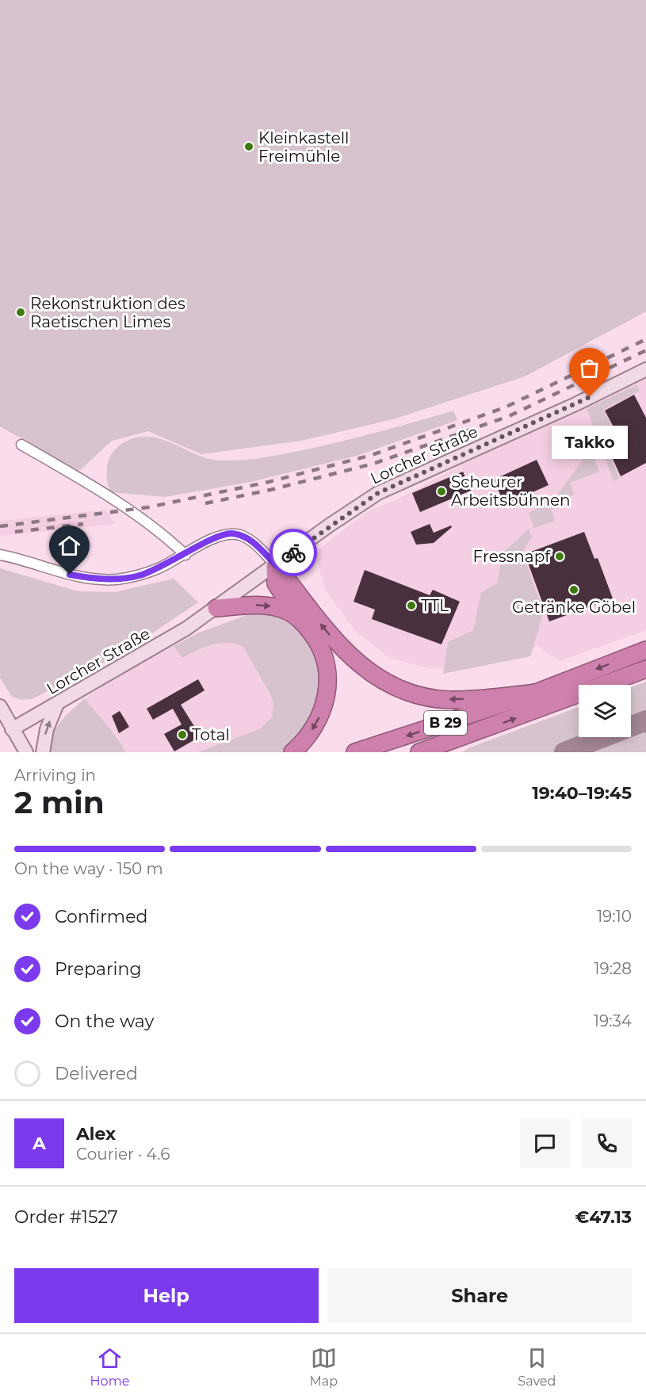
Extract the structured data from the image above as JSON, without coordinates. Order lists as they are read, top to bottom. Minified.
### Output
{"streets":{"highway":["B 29"],"street":["Lorcher Straße"]},"places":["Kleinkastell Freimühle","Rekonstruktion des Raetischen Limes","Takko","Scheurer Arbeitsbühnen","Fressnapf","Getränke Göbel","TTL","Total"],"page":{"bubble":"Takko","heading":["2 min","Arriving in","19:40–19:45"],"panel":["Alex","Courier · 4.6","Order #1527","€47.13"],"bar":"On the way · 150 m","list":[["Confirmed","19:10"],["Preparing","19:28"],["On the way","19:34"],"Delivered"],"round":"A","buttons":["Help","Share"],"tabs":["Home","Map","Saved"]}}
